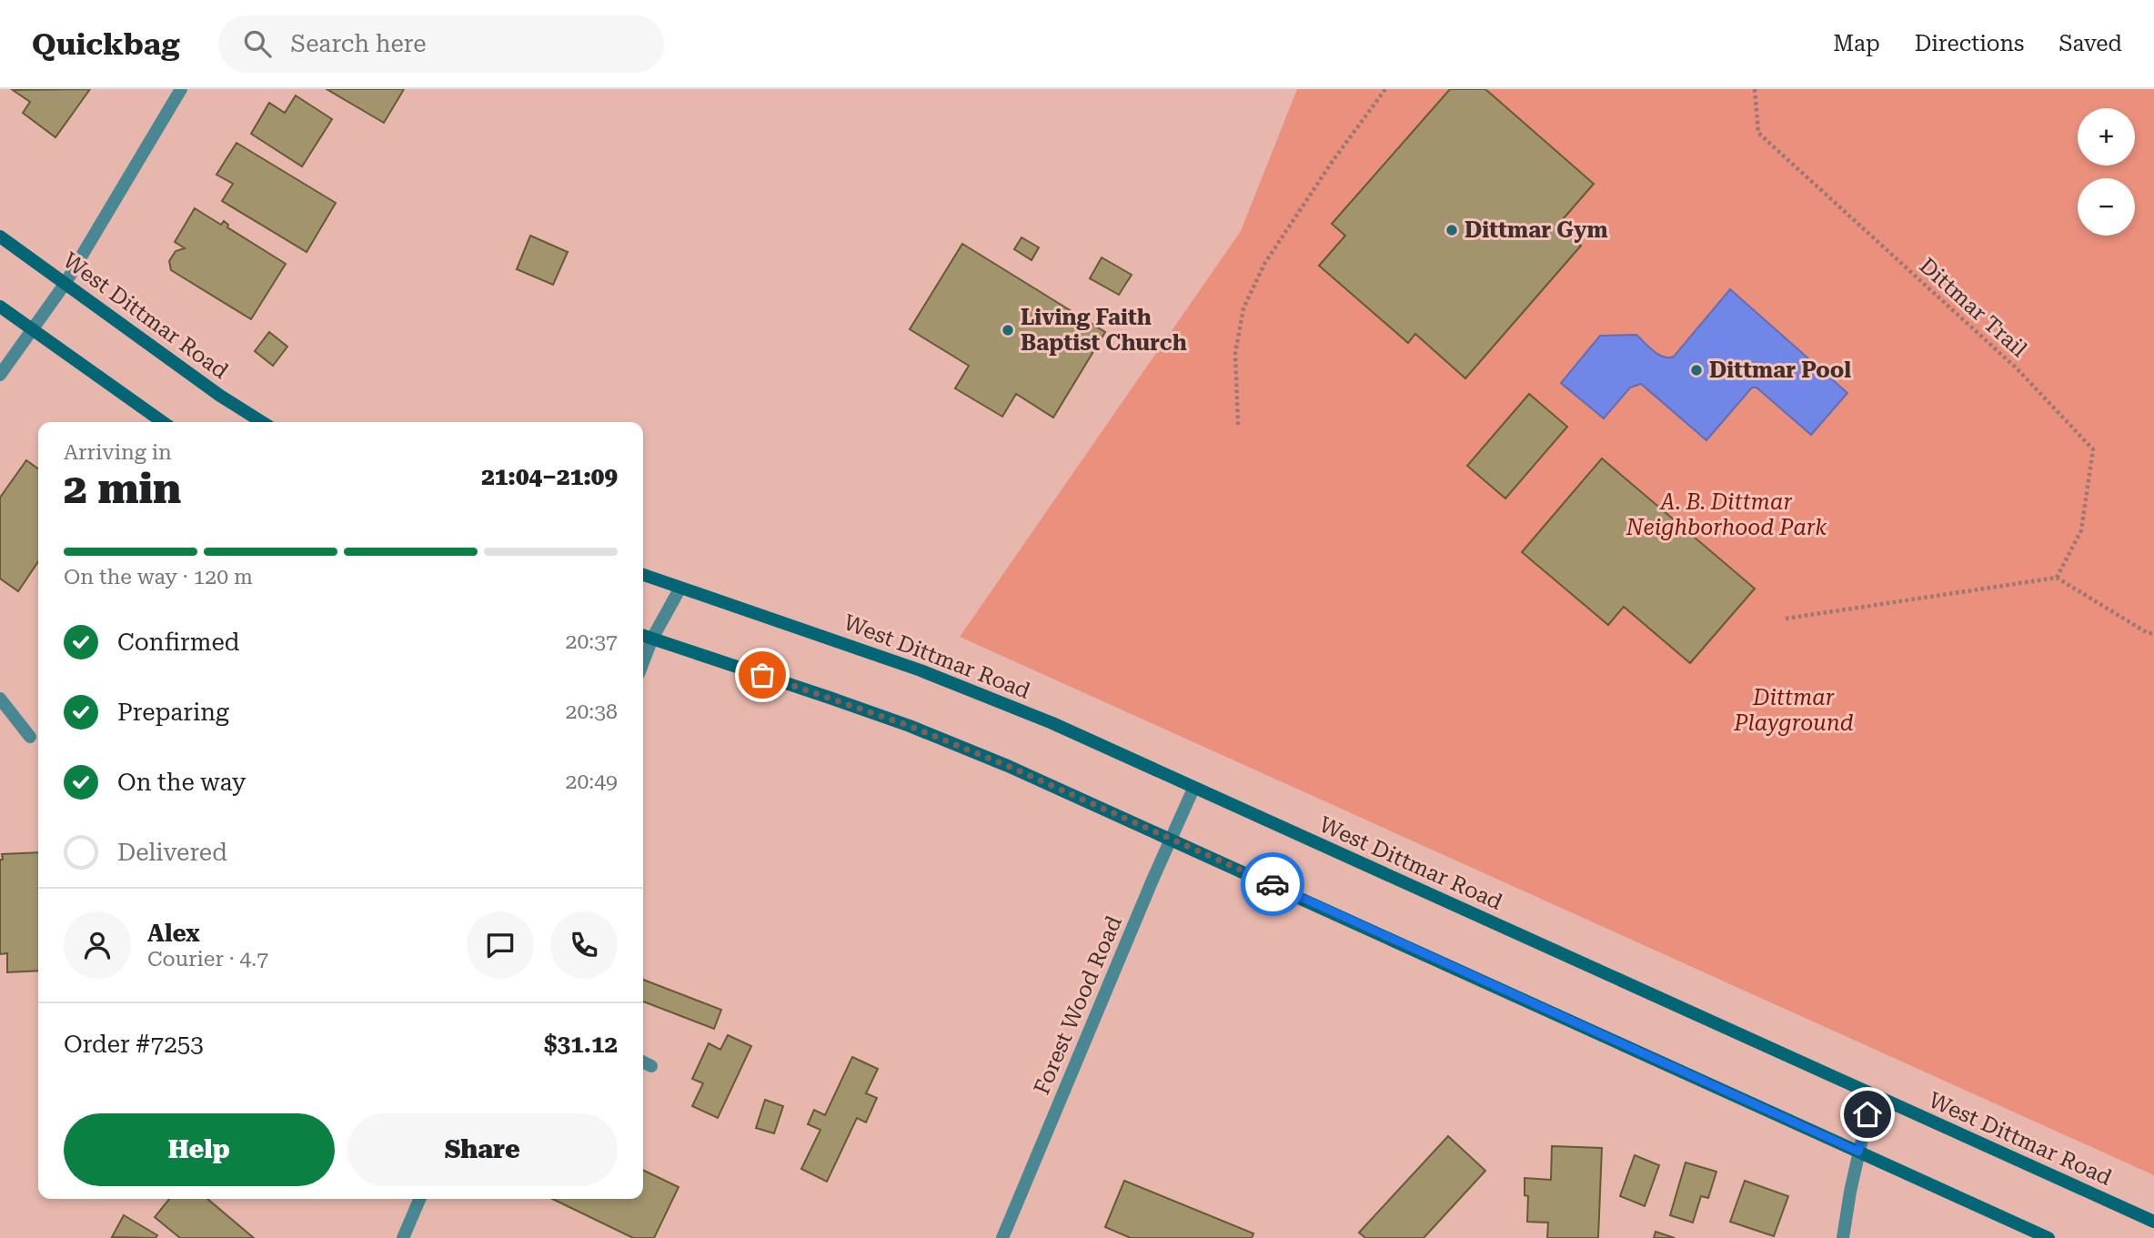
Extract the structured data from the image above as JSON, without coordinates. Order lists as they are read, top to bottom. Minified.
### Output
{"streets":{"street":["West Dittmar Road","Forest Wood Road"],"path":["Dittmar Trail"]},"crossings":[["West Dittmar Road","Forest Wood Road"]],"parks":["A. B. Dittmar Neighborhood Park","Dittmar Playground"],"places":["Dittmar Gym","Living Faith Baptist Church","Dittmar Pool"],"page":{"header":"Quickbag","search":"Search here","nav":["Map","Directions","Saved"],"map_buttons":["+","−"],"heading":["2 min","Arriving in","21:04–21:09"],"panel":["Alex","Courier · 4.7","Order #7253","$31.12"],"bar":"On the way · 120 m","list":[["Confirmed","20:37"],["Preparing","20:38"],["On the way","20:49"],"Delivered"],"buttons":["Help","Share"]}}
